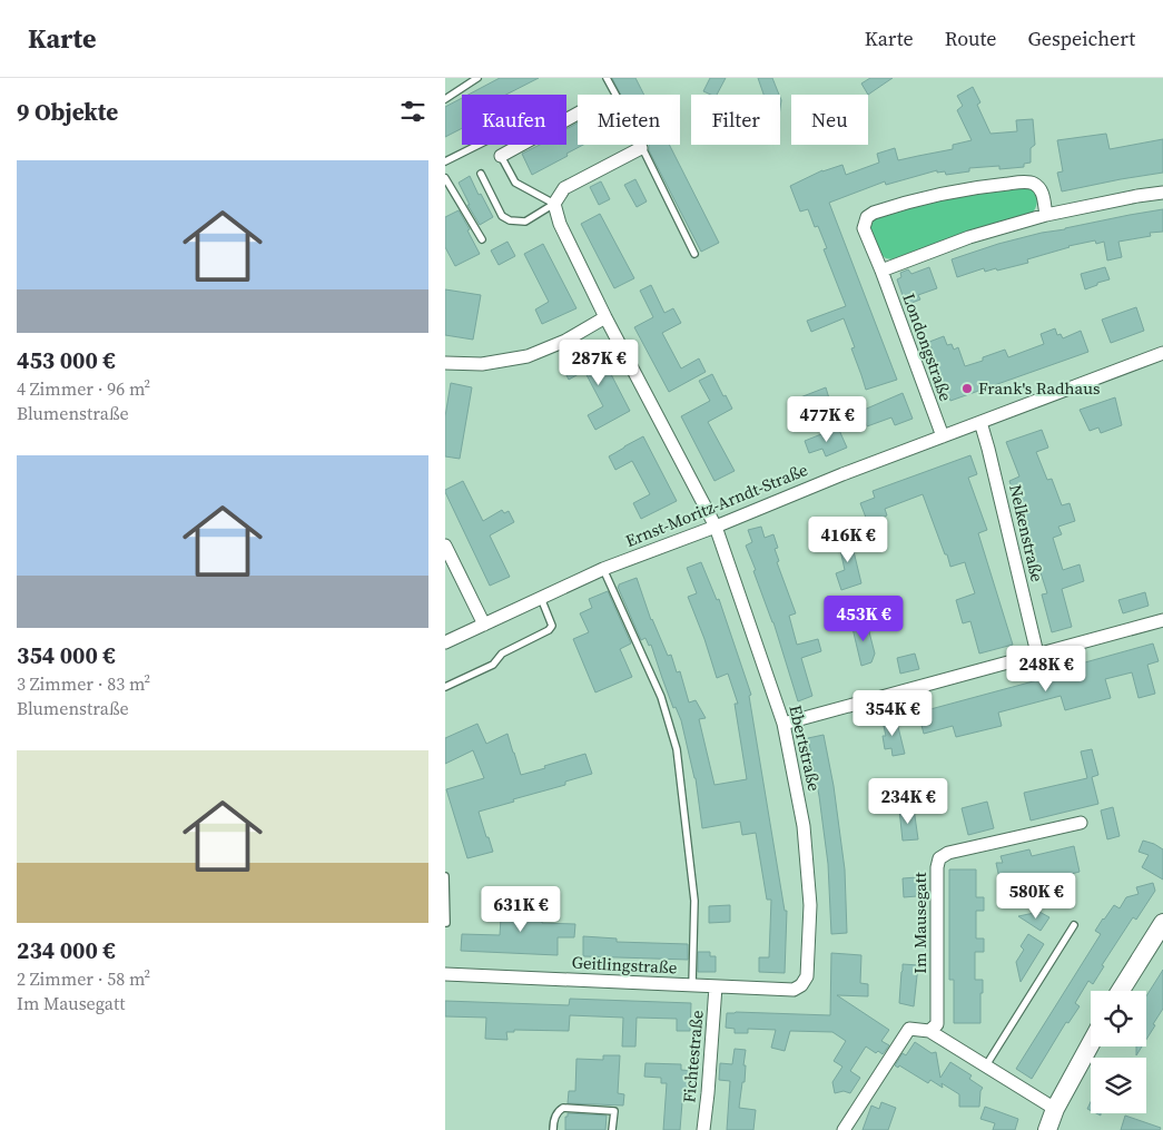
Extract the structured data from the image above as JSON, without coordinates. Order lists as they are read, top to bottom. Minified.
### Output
{"streets":{"street":["Londongstraße","Ernst-Moritz-Arndt-Straße","Nelkenstraße","Ebertstraße","Im Mausegatt","Geitlingstraße","Fichtestraße"]},"crossings":[["Londongstraße","Ernst-Moritz-Arndt-Straße"],["Ernst-Moritz-Arndt-Straße","Nelkenstraße"],["Ernst-Moritz-Arndt-Straße","Ebertstraße"],["Ebertstraße","Geitlingstraße"],["Geitlingstraße","Fichtestraße"]],"places":["Frank's Radhaus"],"page":{"header":"Karte","nav":["Karte","Route","Gespeichert"],"heading":"9 Objekte","chip":["Kaufen","Mieten","Filter","Neu"],"list":[{"name":"453 000 €","note":"4 Zimmer · 96 m² · Blumenstraße"},{"name":"354 000 €","note":"3 Zimmer · 83 m² · Blumenstraße"},{"name":"234 000 €","note":"2 Zimmer · 58 m² · Im Mausegatt"}],"price":["287K €","477K €","416K €","453K €","248K €","354K €","234K €","580K €","631K €"]}}
